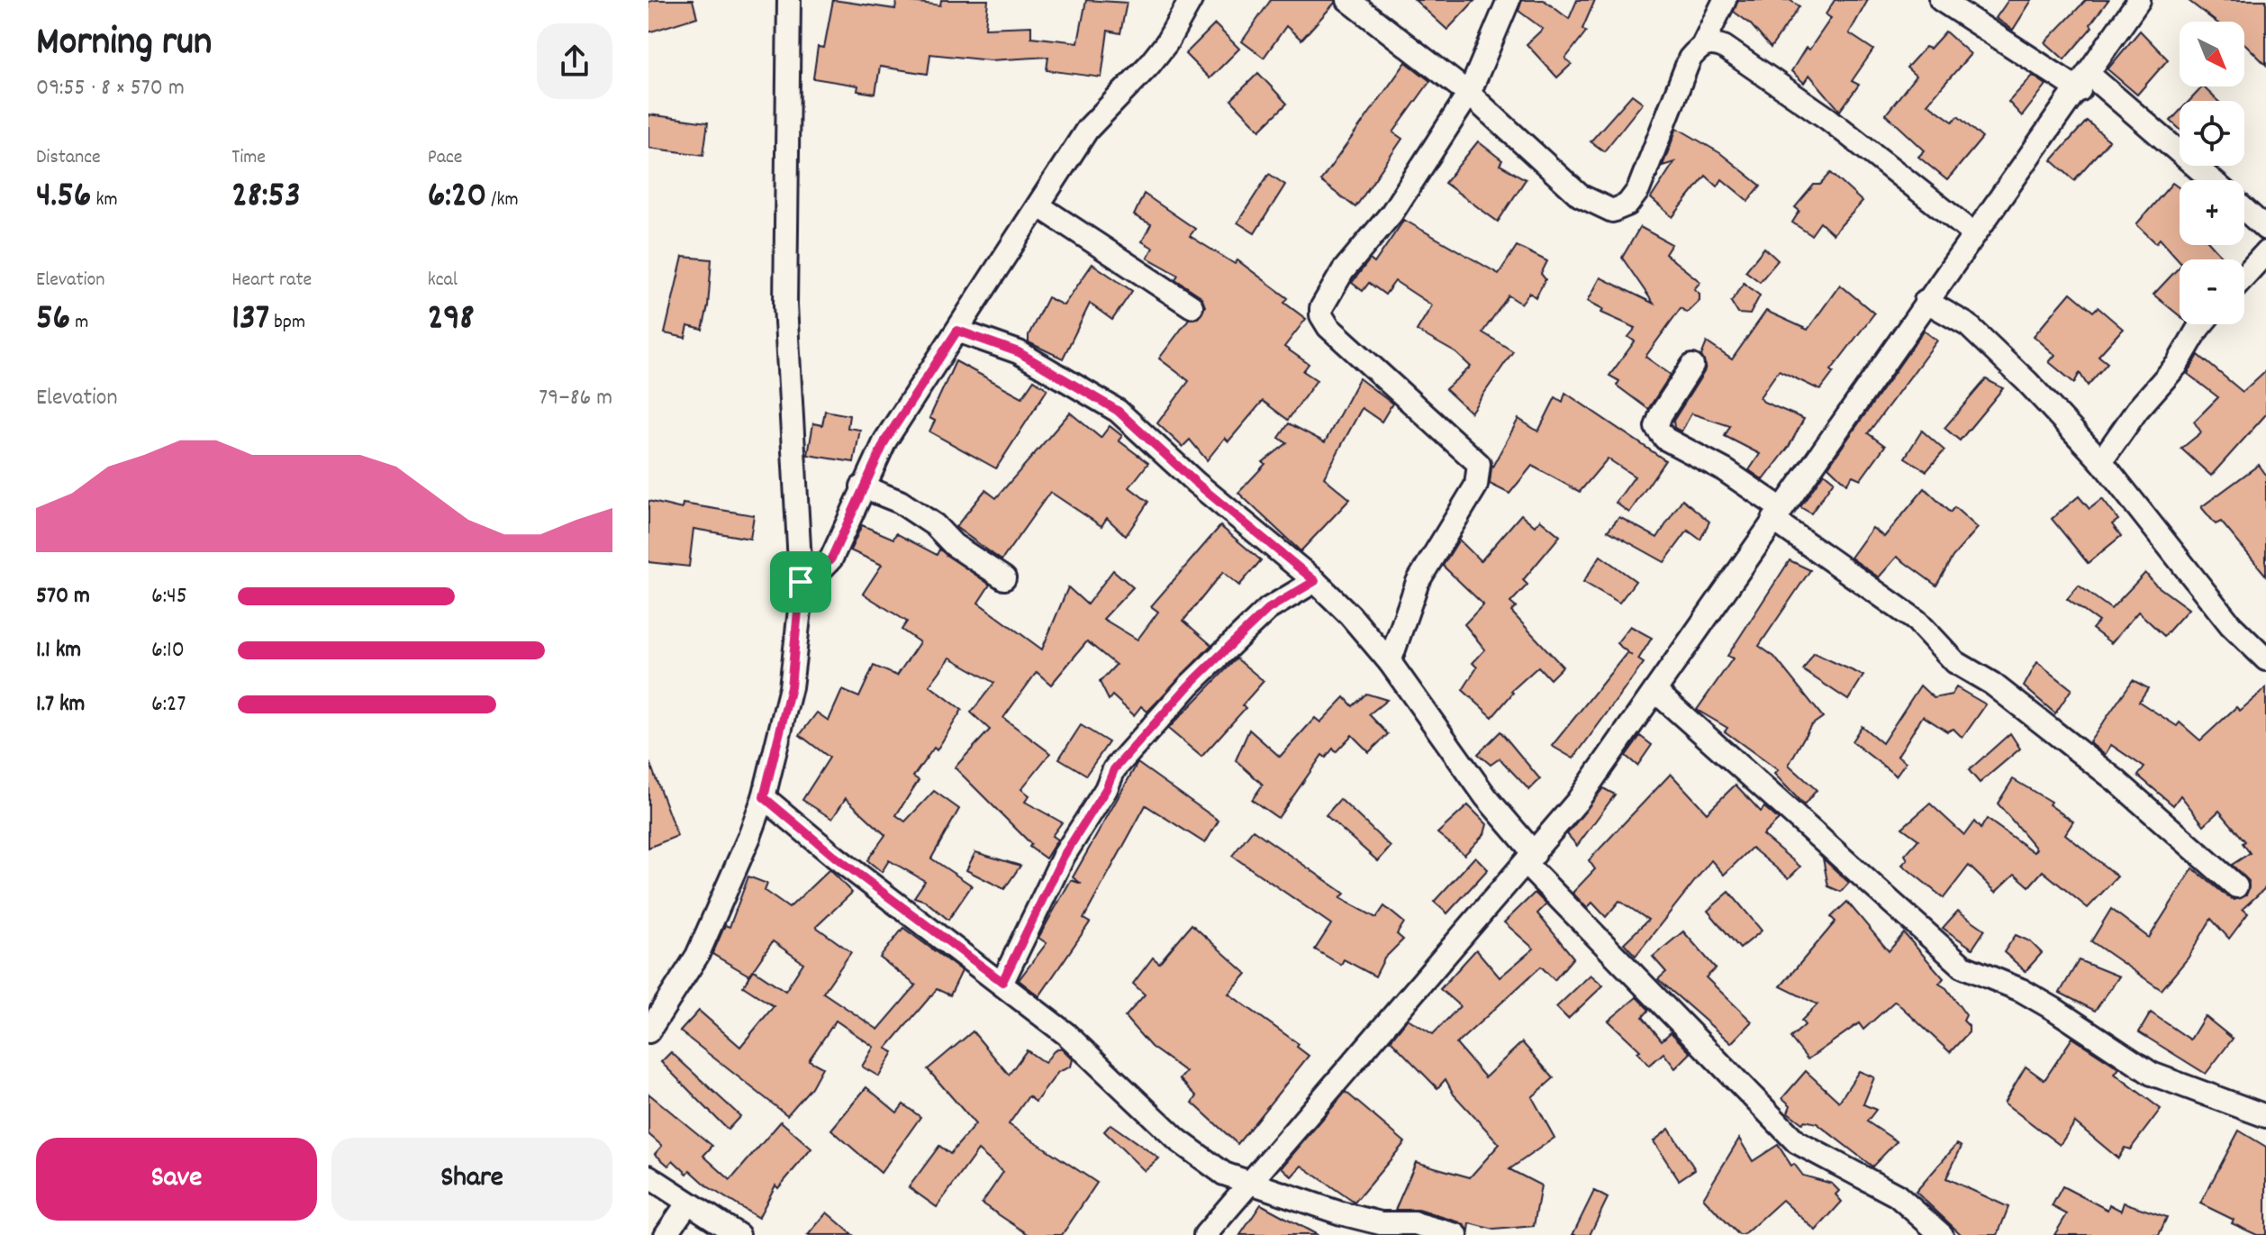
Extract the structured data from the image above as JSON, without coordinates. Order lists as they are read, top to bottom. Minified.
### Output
{"north":"bottom right","page":{"heading":["Morning run","09:55 · 8 × 570 m"],"map_buttons":["+","−"],"stats":[["Distance","4.56 km"],["Time","28:53"],["Pace","6:20 /km"],["Elevation","56 m"],["Heart rate","137 bpm"],["kcal","298"]],"chart":["Elevation","79–86 m"],"list":[{"name":"570 m","note":"6:45"},{"name":"1.1 km","note":"6:10"},{"name":"1.7 km","note":"6:27"}],"buttons":["Save","Share"]}}
